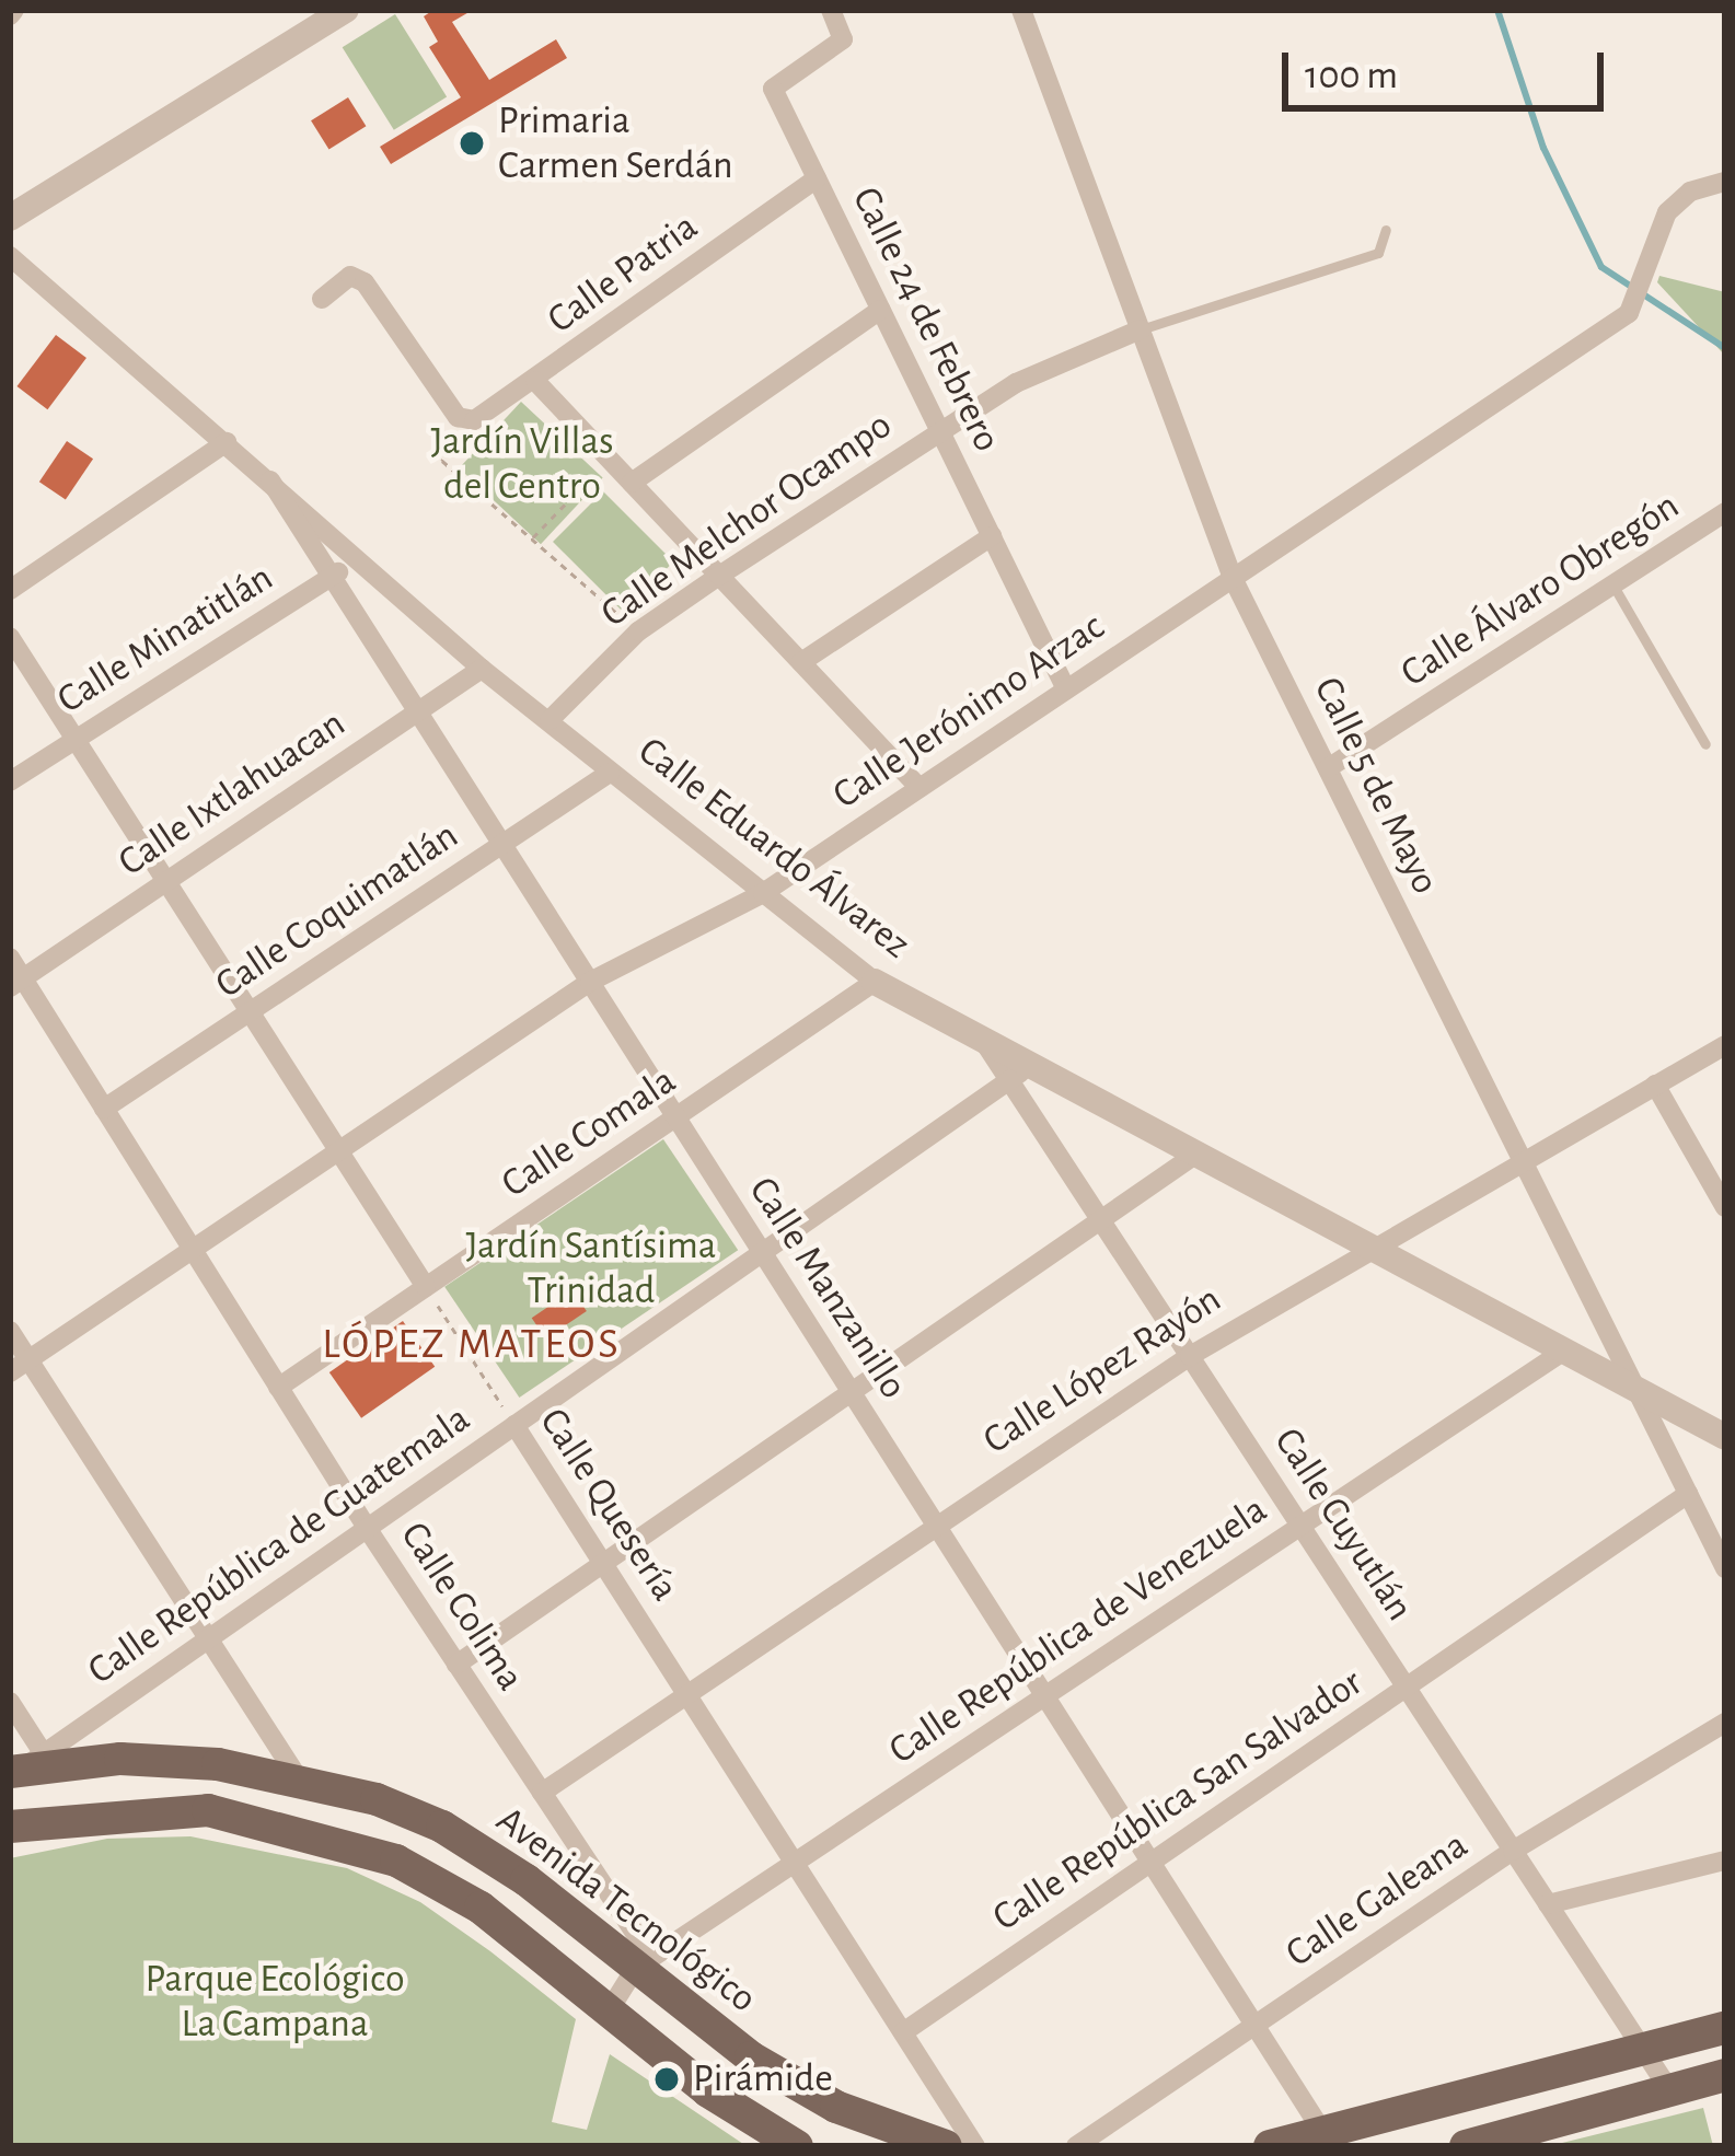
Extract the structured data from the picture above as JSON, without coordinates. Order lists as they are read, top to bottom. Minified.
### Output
{"streets":{"main road":["Avenida Tecnológico"],"street":["Calle Patria","Calle 24 de Febrero","Calle Melchor Ocampo","Calle Álvaro Obregón","Calle Minatitlán","Calle Jerónimo Arzac","Calle 5 de Mayo","Calle Ixtlahuacan","Calle Eduardo Álvarez","Calle Coquimatlán","Calle Comala","Calle Manzanillo","Calle López Rayón","Calle Quesería","Calle Cuyutlán","Calle República de Guatemala","Calle Colima","Calle República de Venezuela","Calle República San Salvador","Calle Galeana"]},"crossings":[["Calle Patria","Calle 24 de Febrero"],["Calle 24 de Febrero","Calle Melchor Ocampo"],["Calle 24 de Febrero","Calle Jerónimo Arzac"],["Calle Melchor Ocampo","Calle 5 de Mayo"],["Calle Melchor Ocampo","Calle Eduardo Álvarez"],["Calle Álvaro Obregón","Calle 5 de Mayo"],["Calle Minatitlán","Calle Eduardo Álvarez"],["Calle Minatitlán","Calle Manzanillo"],["Calle Jerónimo Arzac","Calle 5 de Mayo"],["Calle Jerónimo Arzac","Calle Eduardo Álvarez"],["Calle Jerónimo Arzac","Calle Manzanillo"],["Calle Jerónimo Arzac","Calle Colima"],["Calle 5 de Mayo","Calle Eduardo Álvarez"],["Calle 5 de Mayo","Calle López Rayón"],["Calle 5 de Mayo","Calle República San Salvador"],["Calle Ixtlahuacan","Calle Eduardo Álvarez"],["Calle Ixtlahuacan","Calle Manzanillo"],["Calle Ixtlahuacan","Calle Colima"],["Calle Eduardo Álvarez","Calle Coquimatlán"],["Calle Eduardo Álvarez","Calle Comala"],["Calle Eduardo Álvarez","Calle Manzanillo"],["Calle Eduardo Álvarez","Calle López Rayón"],["Calle Eduardo Álvarez","Calle Cuyutlán"],["Calle Eduardo Álvarez","Calle República de Guatemala"],["Calle Eduardo Álvarez","Calle República de Venezuela"],["Calle Coquimatlán","Calle Manzanillo"],["Calle Coquimatlán","Calle Colima"],["Calle Comala","Calle Manzanillo"],["Calle Comala","Calle Quesería"],["Calle Comala","Calle Colima"],["Calle Manzanillo","Calle López Rayón"],["Calle Manzanillo","Calle República de Guatemala"],["Calle Manzanillo","Calle República de Venezuela"],["Calle Manzanillo","Calle República San Salvador"],["Calle Manzanillo","Calle Galeana"],["Calle López Rayón","Calle Quesería"],["Calle López Rayón","Calle Cuyutlán"],["Calle López Rayón","Calle Colima"],["Calle Quesería","Calle República de Guatemala"],["Calle Quesería","Calle República de Venezuela"],["Calle Quesería","Calle República San Salvador"],["Calle Cuyutlán","Calle República de Guatemala"],["Calle Cuyutlán","Calle República de Venezuela"],["Calle Cuyutlán","Calle República San Salvador"],["Calle Cuyutlán","Calle Galeana"],["Calle República de Guatemala","Calle Colima"],["Calle República de Guatemala","Avenida Tecnológico"],["Calle Colima","Calle República de Venezuela"],["Calle Colima","Avenida Tecnológico"],["Calle República de Venezuela","Avenida Tecnológico"]],"districts":["LÓPEZ MATEOS"],"parks":["Jardín Villas del Centro","Jardín Santísima Trinidad","Parque Ecológico La Campana"],"places":["Primaria Carmen Serdán","Pirámide"],"scale_bar":"100 m"}
